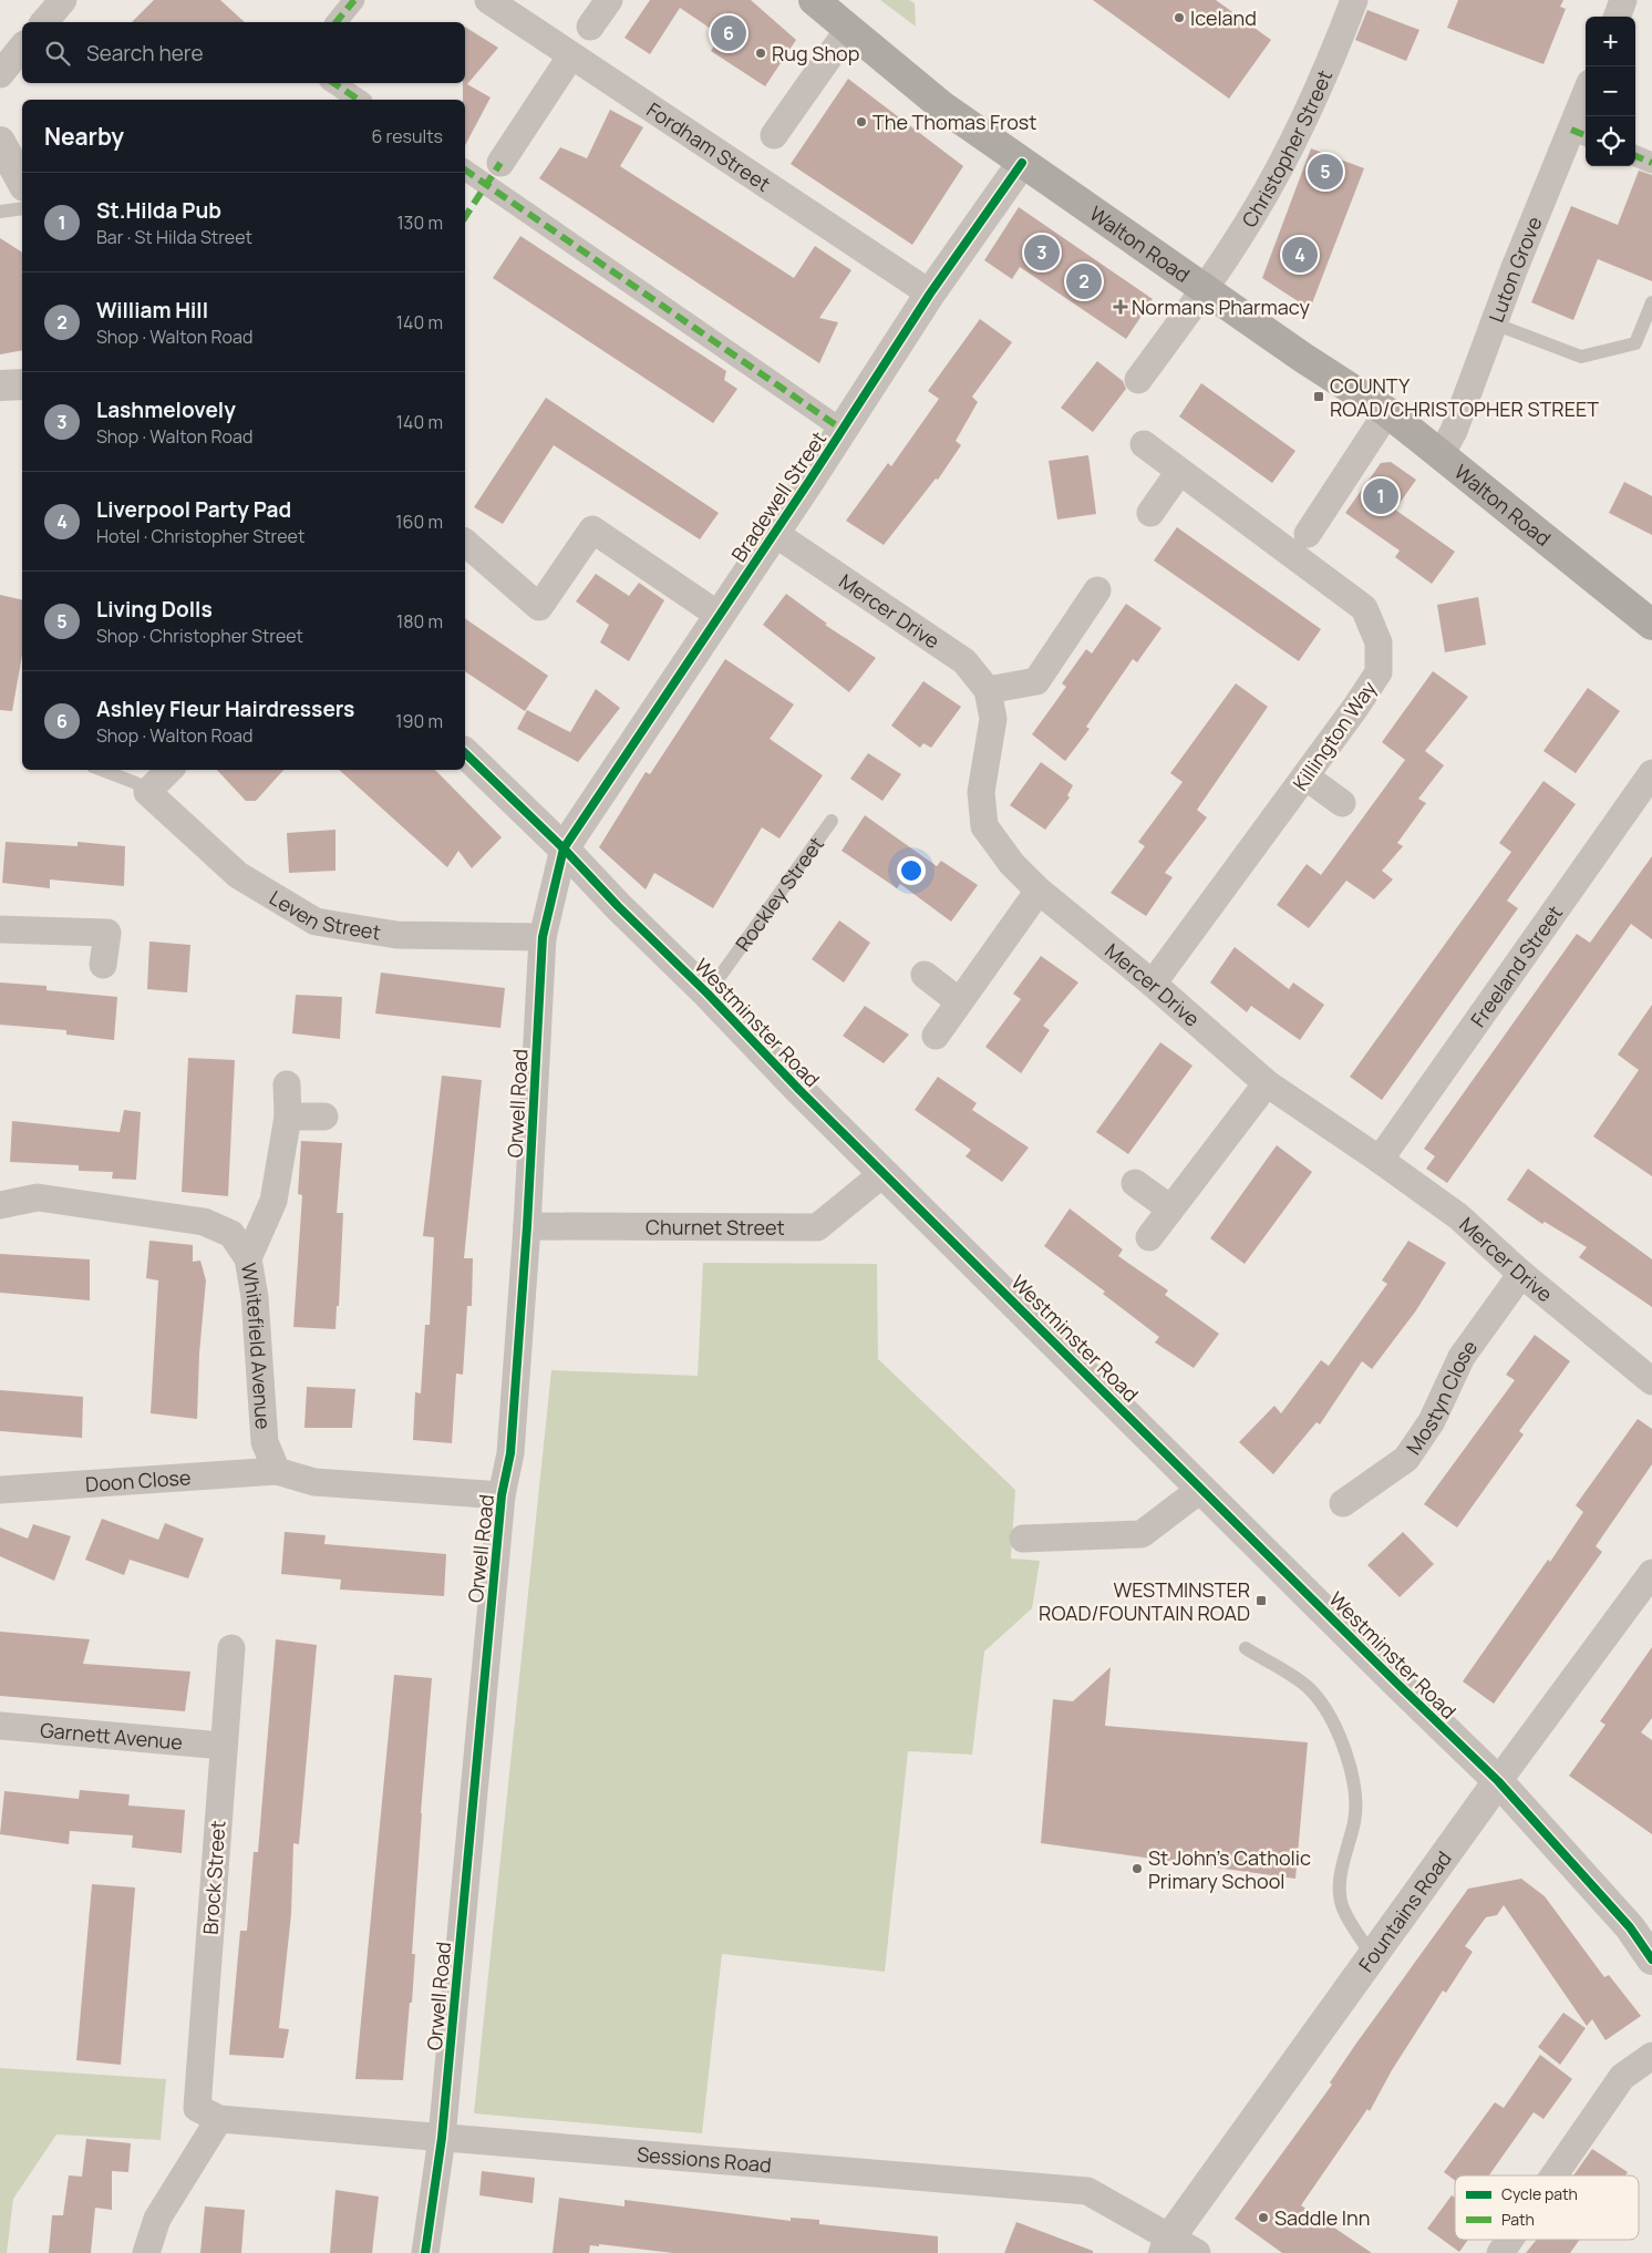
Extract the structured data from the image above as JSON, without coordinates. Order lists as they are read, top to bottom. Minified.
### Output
{"streets":{"highway":["Walton Road"],"street":["Fordham Street","Christopher Street","Luton Grove","Bradewell Street","Mercer Drive","Killington Way","Leven Street","Freeland Street","Westminster Road","Orwell Road","Churnet Street","Whitefield Avenue","Mostyn Close","Doon Close","Garnett Avenue","Brock Street","Fountains Road","Sessions Road"],"lane":["Rockley Street"]},"crossings":[["Fordham Street","Bradewell Street"],["Christopher Street","Walton Road"],["Walton Road","Luton Grove"],["Walton Road","Bradewell Street"],["Bradewell Street","Mercer Drive"],["Bradewell Street","Westminster Road"],["Bradewell Street","Orwell Road"],["Mercer Drive","Killington Way"],["Mercer Drive","Freeland Street"],["Mercer Drive","Mostyn Close"],["Rockley Street","Westminster Road"],["Leven Street","Orwell Road"],["Westminster Road","Orwell Road"],["Westminster Road","Churnet Street"],["Westminster Road","Fountains Road"],["Orwell Road","Churnet Street"],["Orwell Road","Sessions Road"],["Whitefield Avenue","Doon Close"],["Garnett Avenue","Brock Street"],["Brock Street","Sessions Road"],["Fountains Road","Sessions Road"]],"places":{"other":["Iceland","Rug Shop","The Thomas Frost","St John's Catholic Primary School","Saddle Inn"],"health":["Normans Pharmacy"],"transit":["COUNTY ROAD/CHRISTOPHER STREET","WESTMINSTER ROAD/FOUNTAIN ROAD"]},"legend":["Cycle path","Path"],"page":{"pins":["6","5","3","4","2","1"],"map_buttons":["+","−"],"search":"Search here","heading":["Nearby","6 results"],"list":[{"mark":"1","name":"St.Hilda Pub","note":"Bar · St Hilda Street","value":"130 m"},{"mark":"2","name":"William Hill","note":"Shop · Walton Road","value":"140 m"},{"mark":"3","name":"Lashmelovely","note":"Shop · Walton Road","value":"140 m"},{"mark":"4","name":"Liverpool Party Pad","note":"Hotel · Christopher Street","value":"160 m"},{"mark":"5","name":"Living Dolls","note":"Shop · Christopher Street","value":"180 m"},{"mark":"6","name":"Ashley Fleur Hairdressers","note":"Shop · Walton Road","value":"190 m"}]}}
